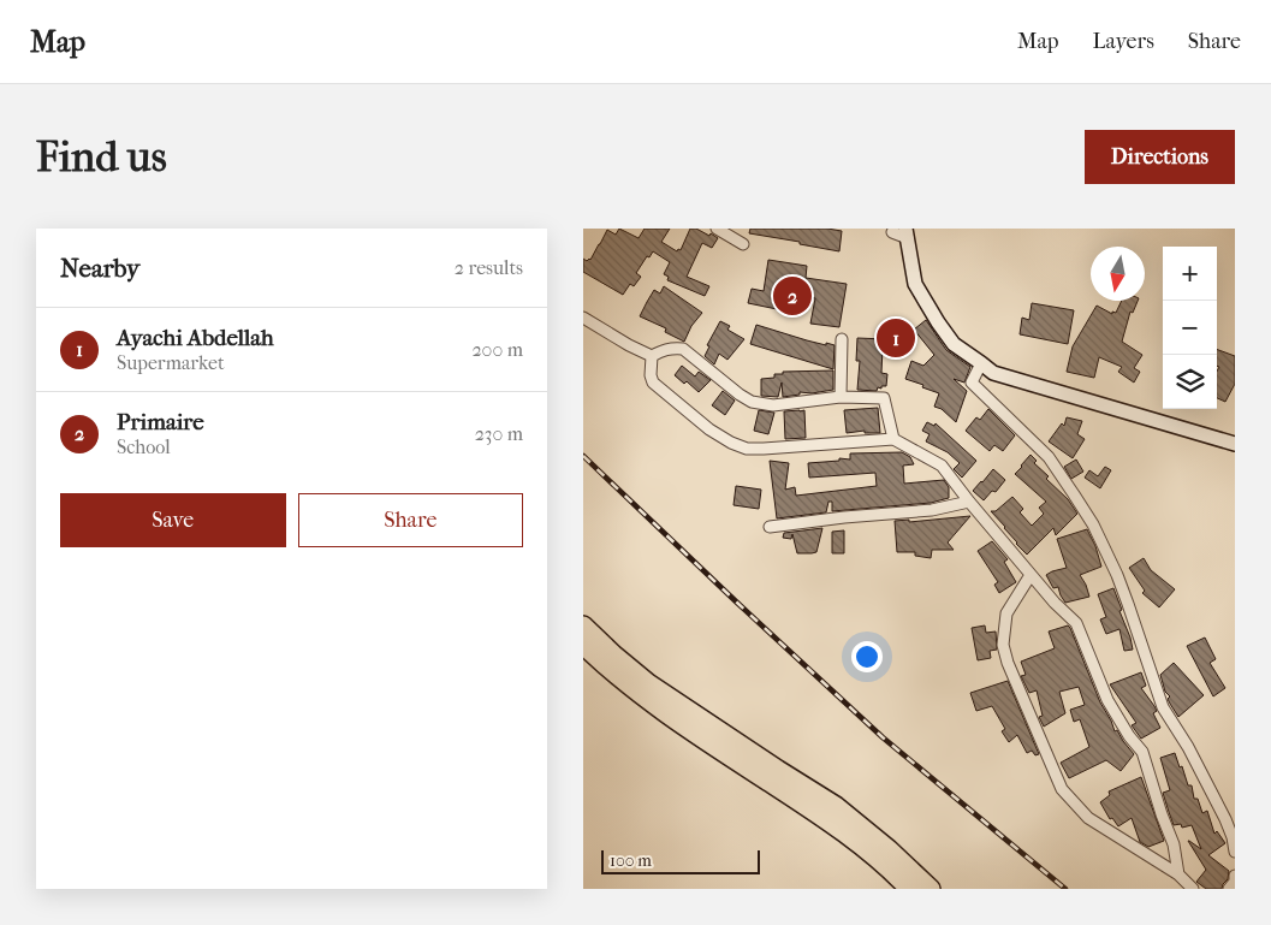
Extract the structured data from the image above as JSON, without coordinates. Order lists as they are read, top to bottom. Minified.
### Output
{"scale_bar":"100 m","north":"bottom","page":{"header":"Map","nav":["Map","Layers","Share"],"buttons":["Directions",["Save","Share"]],"title":"Find us","heading":["Nearby","2 results"],"map_buttons":["+","−"],"pins":["2","1"],"list":[{"mark":"1","name":"Ayachi Abdellah","note":"Supermarket","value":"200 m"},{"mark":"2","name":"Primaire","note":"School","value":"230 m"}],"scale":"100 m"}}
